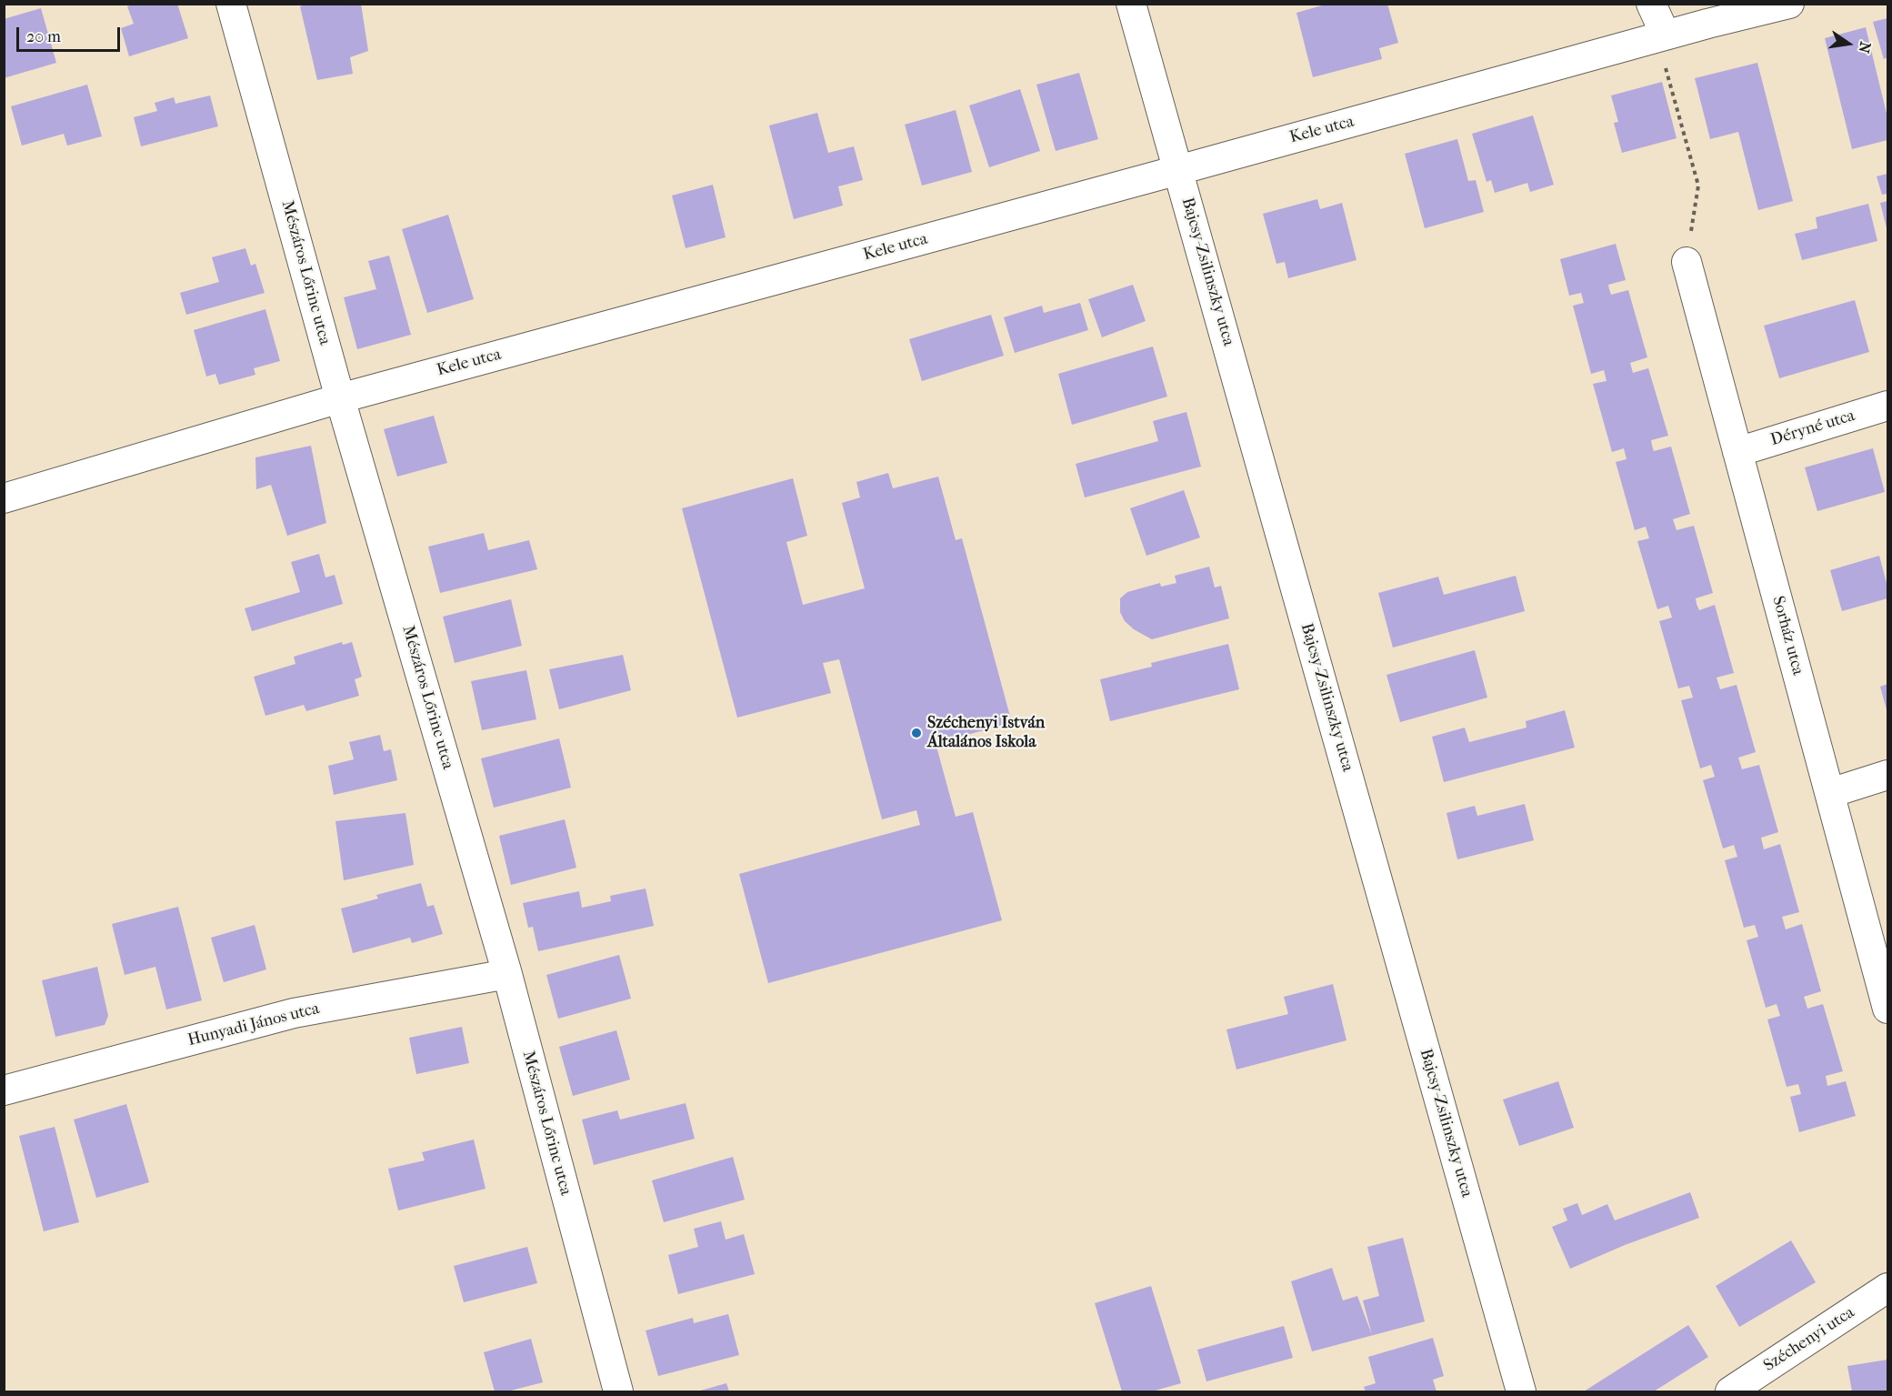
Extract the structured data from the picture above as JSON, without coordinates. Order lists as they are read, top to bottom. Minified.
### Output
{"streets":{"street":["Kele utca","Bajcsy-Zsilinszky utca","Mészáros Lőrinc utca","Déryné utca","Sorház utca","Hunyadi János utca","Széchenyi utca"]},"crossings":[["Kele utca","Bajcsy-Zsilinszky utca"],["Kele utca","Mészáros Lőrinc utca"],["Mészáros Lőrinc utca","Hunyadi János utca"],["Déryné utca","Sorház utca"]],"places":["Széchenyi István Általános Iskola"],"scale_bar":"20 m","north":"right"}
